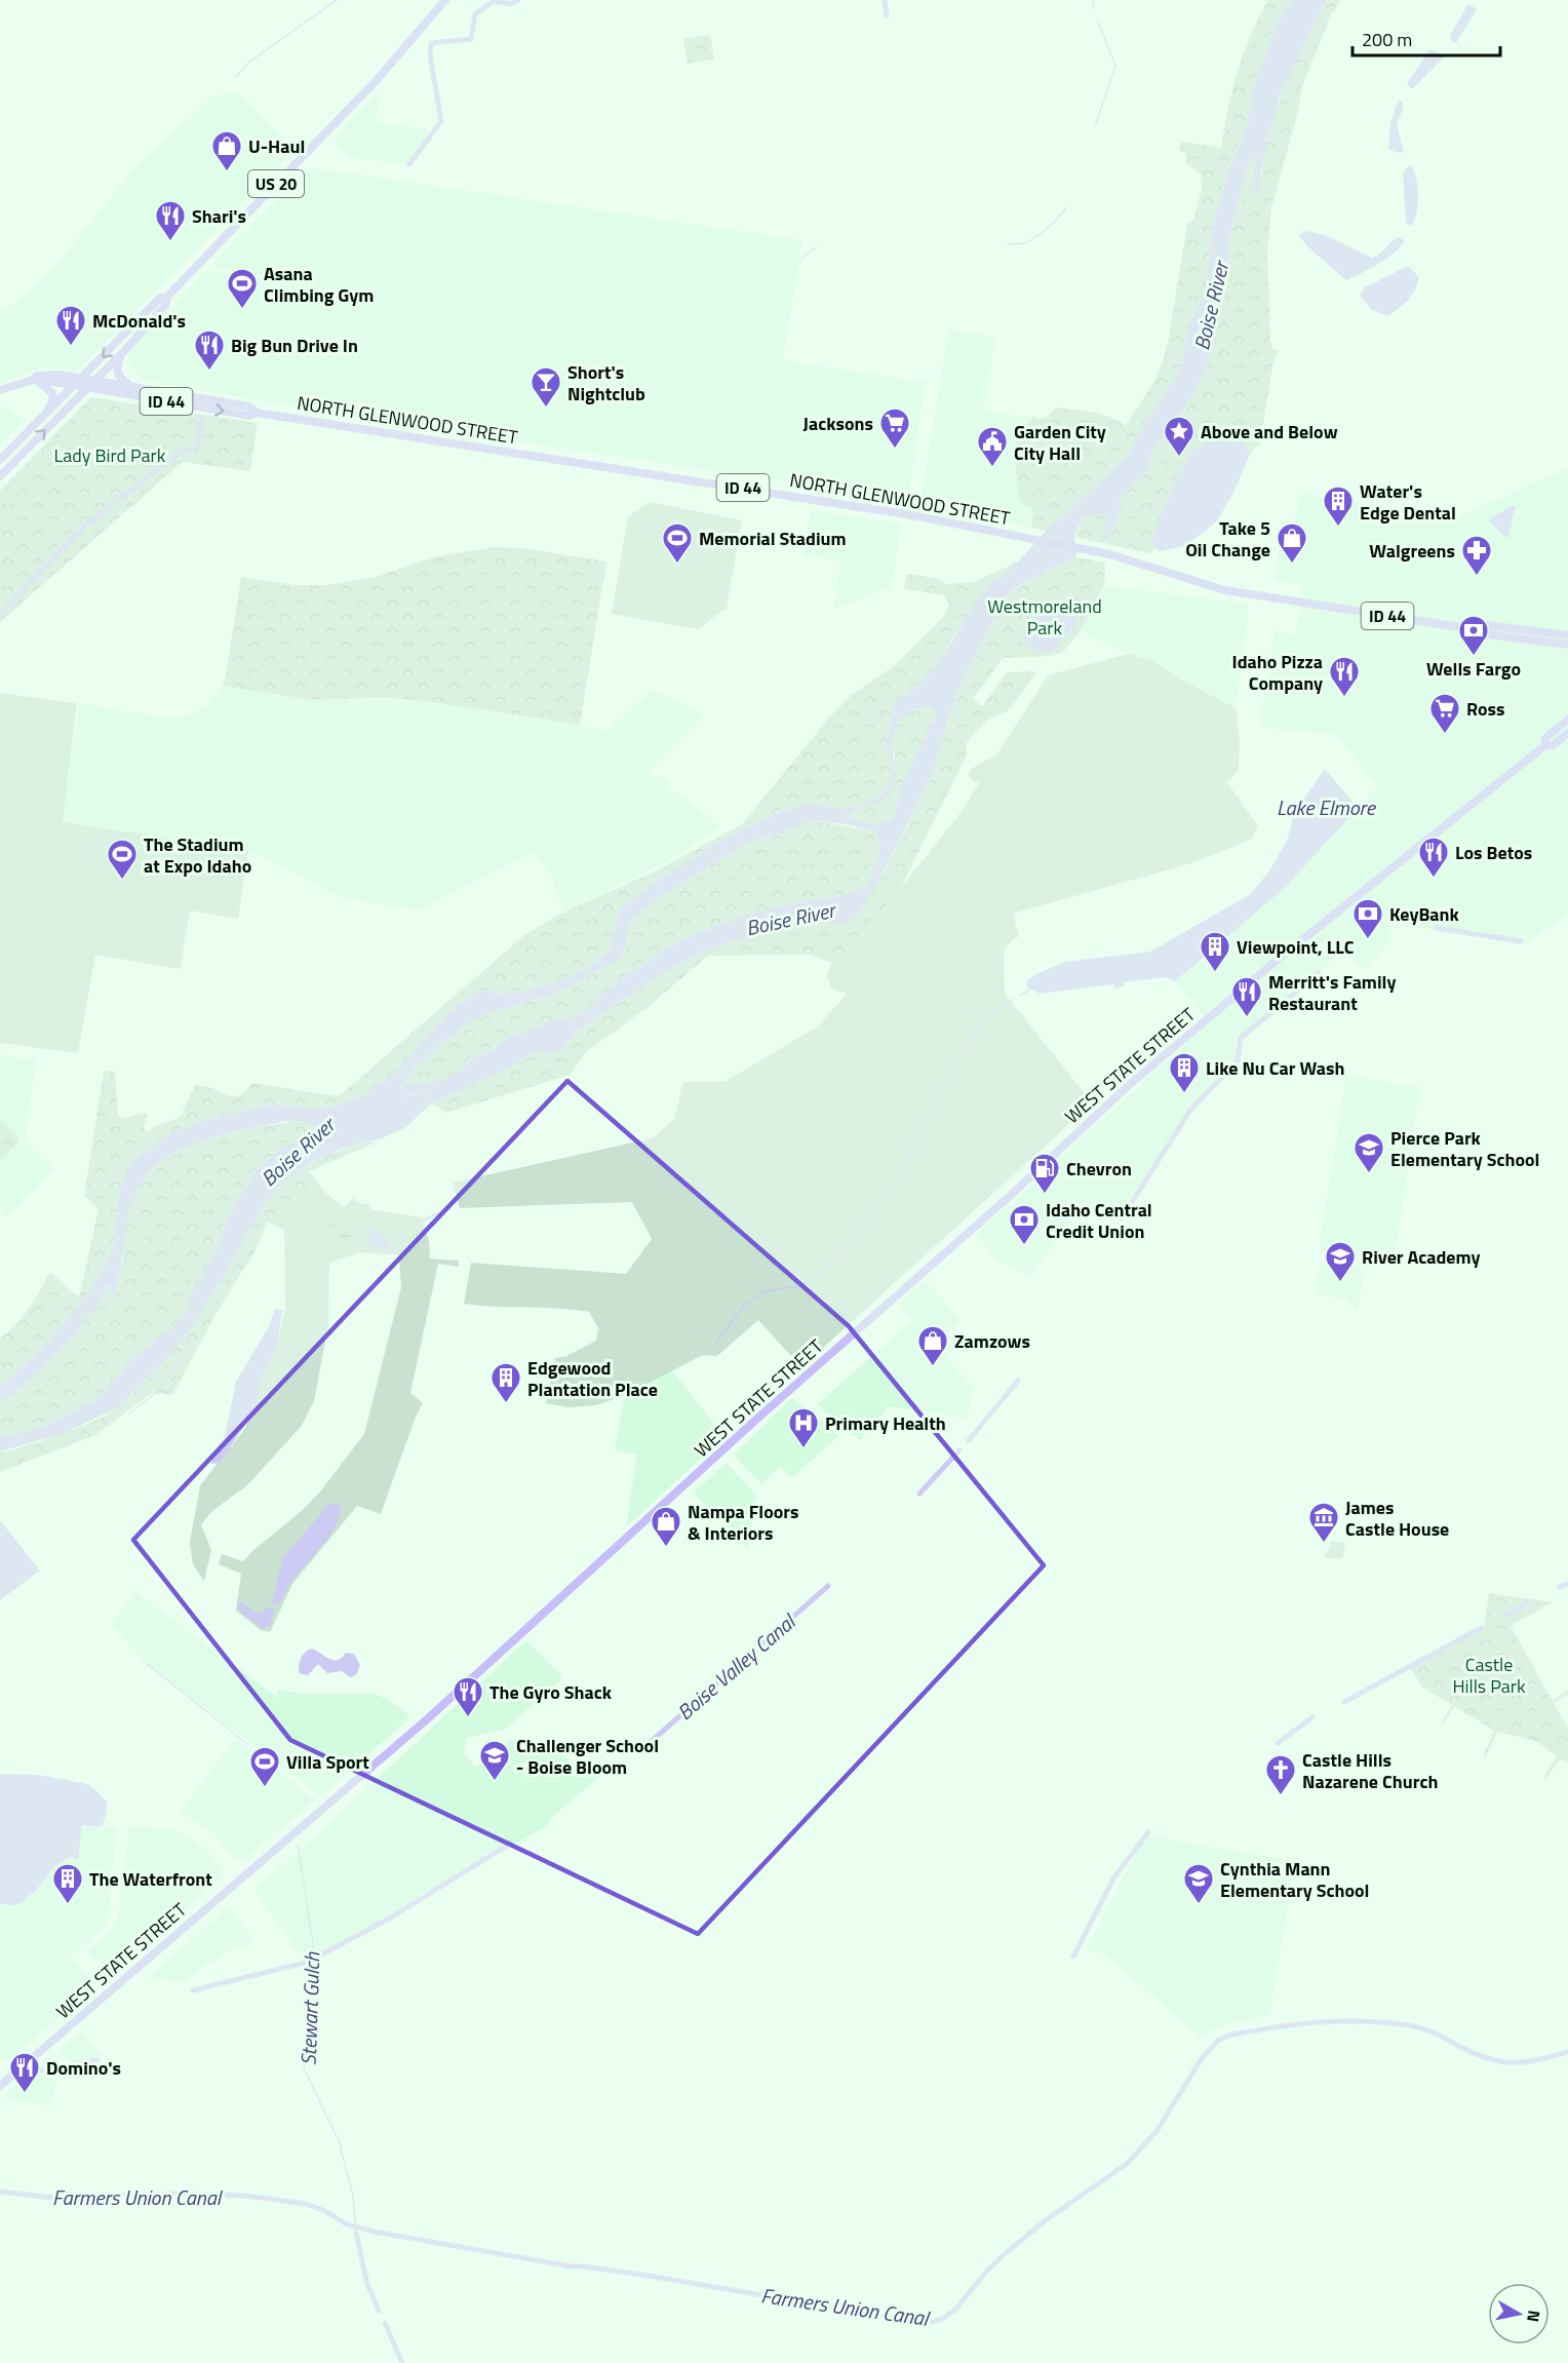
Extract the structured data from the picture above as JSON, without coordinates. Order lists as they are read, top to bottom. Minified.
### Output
{"streets":{"main road":["US 20","ID 44","NORTH GLENWOOD STREET","WEST STATE STREET"]},"crossings":[["US 20","NORTH GLENWOOD STREET"]],"water":["Boise River","Lake Elmore","Boise Valley Canal","Stewart Gulch","Farmers Union Canal"],"parks":["Lady Bird Park","Westmoreland Park","Castle Hills Park"],"places":{"shop":["U-Haul","Take 5 Oil Change","Zamzows","Nampa Floors & Interiors"],"restaurant":["Shari's","McDonald's","Big Bun Drive In","Idaho Pizza Company","Los Betos","Merritt's Family Restaurant","The Gyro Shack","Domino's"],"sports":["Asana Climbing Gym","Memorial Stadium","The Stadium at Expo Idaho","Villa Sport"],"bar":["Short's Nightclub"],"supermarket":["Jacksons","Ross"],"place":["Above and Below"],"public building":["Garden City City Hall"],"building":["Water's Edge Dental","Viewpoint, LLC","Like Nu Car Wash","Edgewood Plantation Place","The Waterfront"],"pharmacy":["Walgreens"],"bank":["Wells Fargo","KeyBank","Idaho Central Credit Union"],"school or university":["Pierce Park Elementary School","River Academy","Challenger School - Boise Bloom","Cynthia Mann Elementary School"],"fuel station":["Chevron"],"hospital":["Primary Health"],"museum":["James Castle House"],"church":["Castle Hills Nazarene Church"]},"scale_bar":"200 m","north":"right"}
